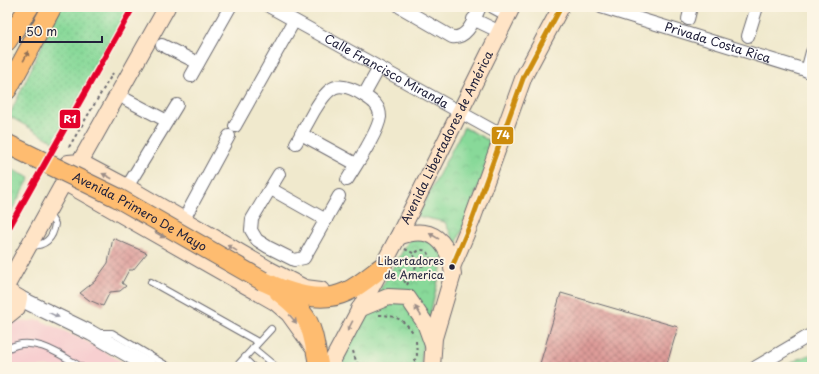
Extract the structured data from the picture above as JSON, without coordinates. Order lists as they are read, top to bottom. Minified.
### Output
{"streets":{"highway":["Avenida Primero De Mayo"],"main road":["Avenida Libertadores de América"],"street":["Privada Costa Rica","Calle Francisco Miranda"]},"crossings":[["Calle Francisco Miranda","Avenida Libertadores de América"],["Avenida Libertadores de América","Avenida Primero De Mayo"]],"places":["Libertadores de America"],"lines":["transit line R1","transit line 74"],"scale_bar":"50 m"}
